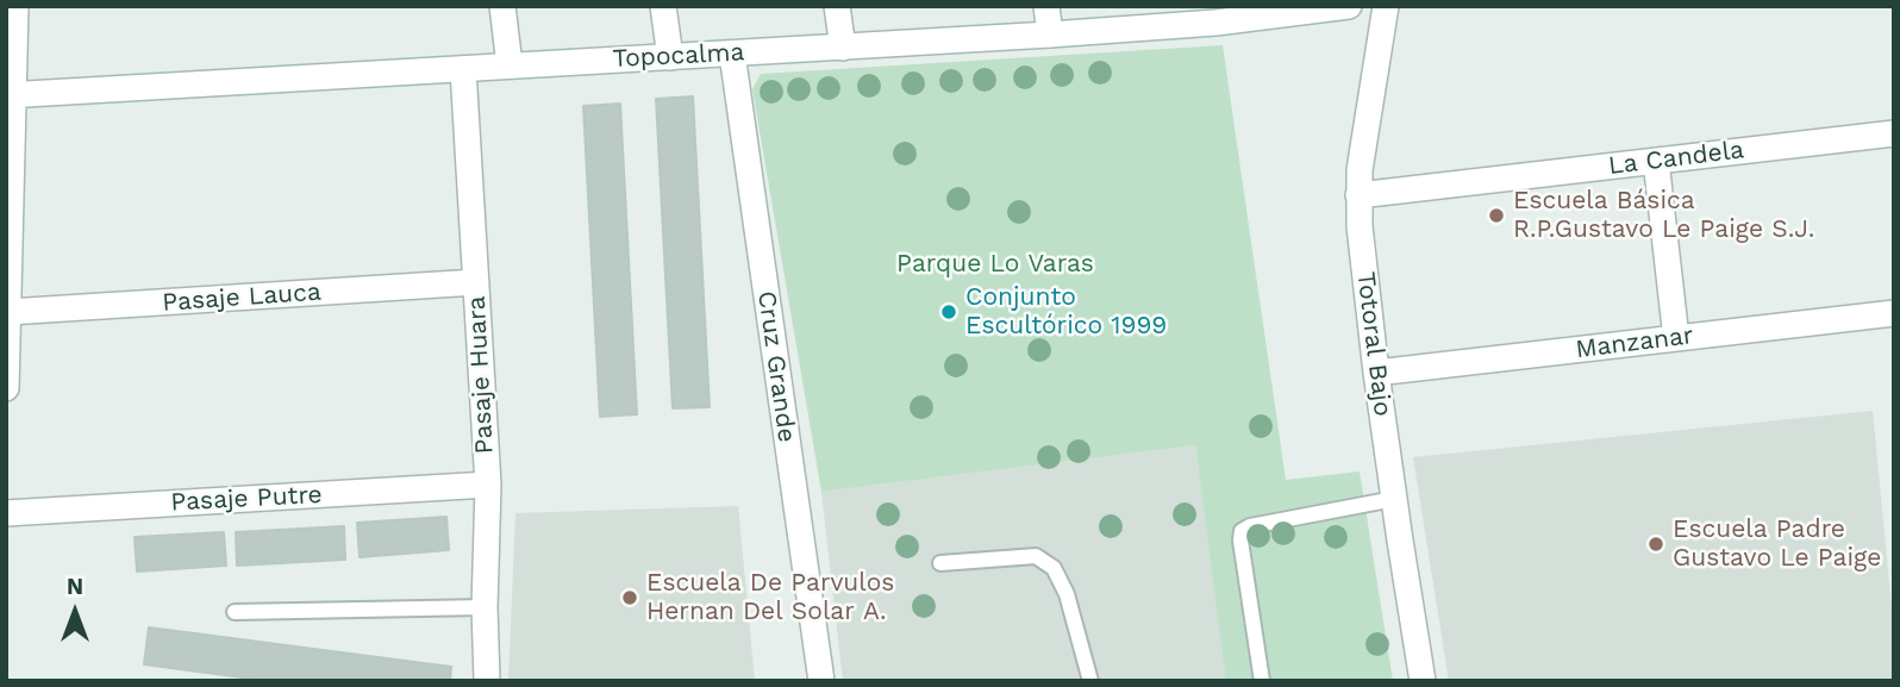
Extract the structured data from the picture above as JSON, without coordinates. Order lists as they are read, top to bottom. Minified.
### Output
{"streets":{"street":["Topocalma","La Candela","Pasaje Lauca","Manzanar","Totoral Bajo","Cruz Grande","Pasaje Huara","Pasaje Putre"]},"crossings":[["Topocalma","Cruz Grande"],["Topocalma","Pasaje Huara"],["La Candela","Totoral Bajo"],["Pasaje Lauca","Pasaje Huara"],["Manzanar","Totoral Bajo"],["Pasaje Huara","Pasaje Putre"]],"parks":["Parque Lo Varas"],"places":["Escuela Básica R.P.Gustavo Le Paige S.J.","Conjunto Escultórico 1999","Escuela Padre Gustavo Le Paige","Escuela De Parvulos Hernan Del Solar A."],"north":"top"}
